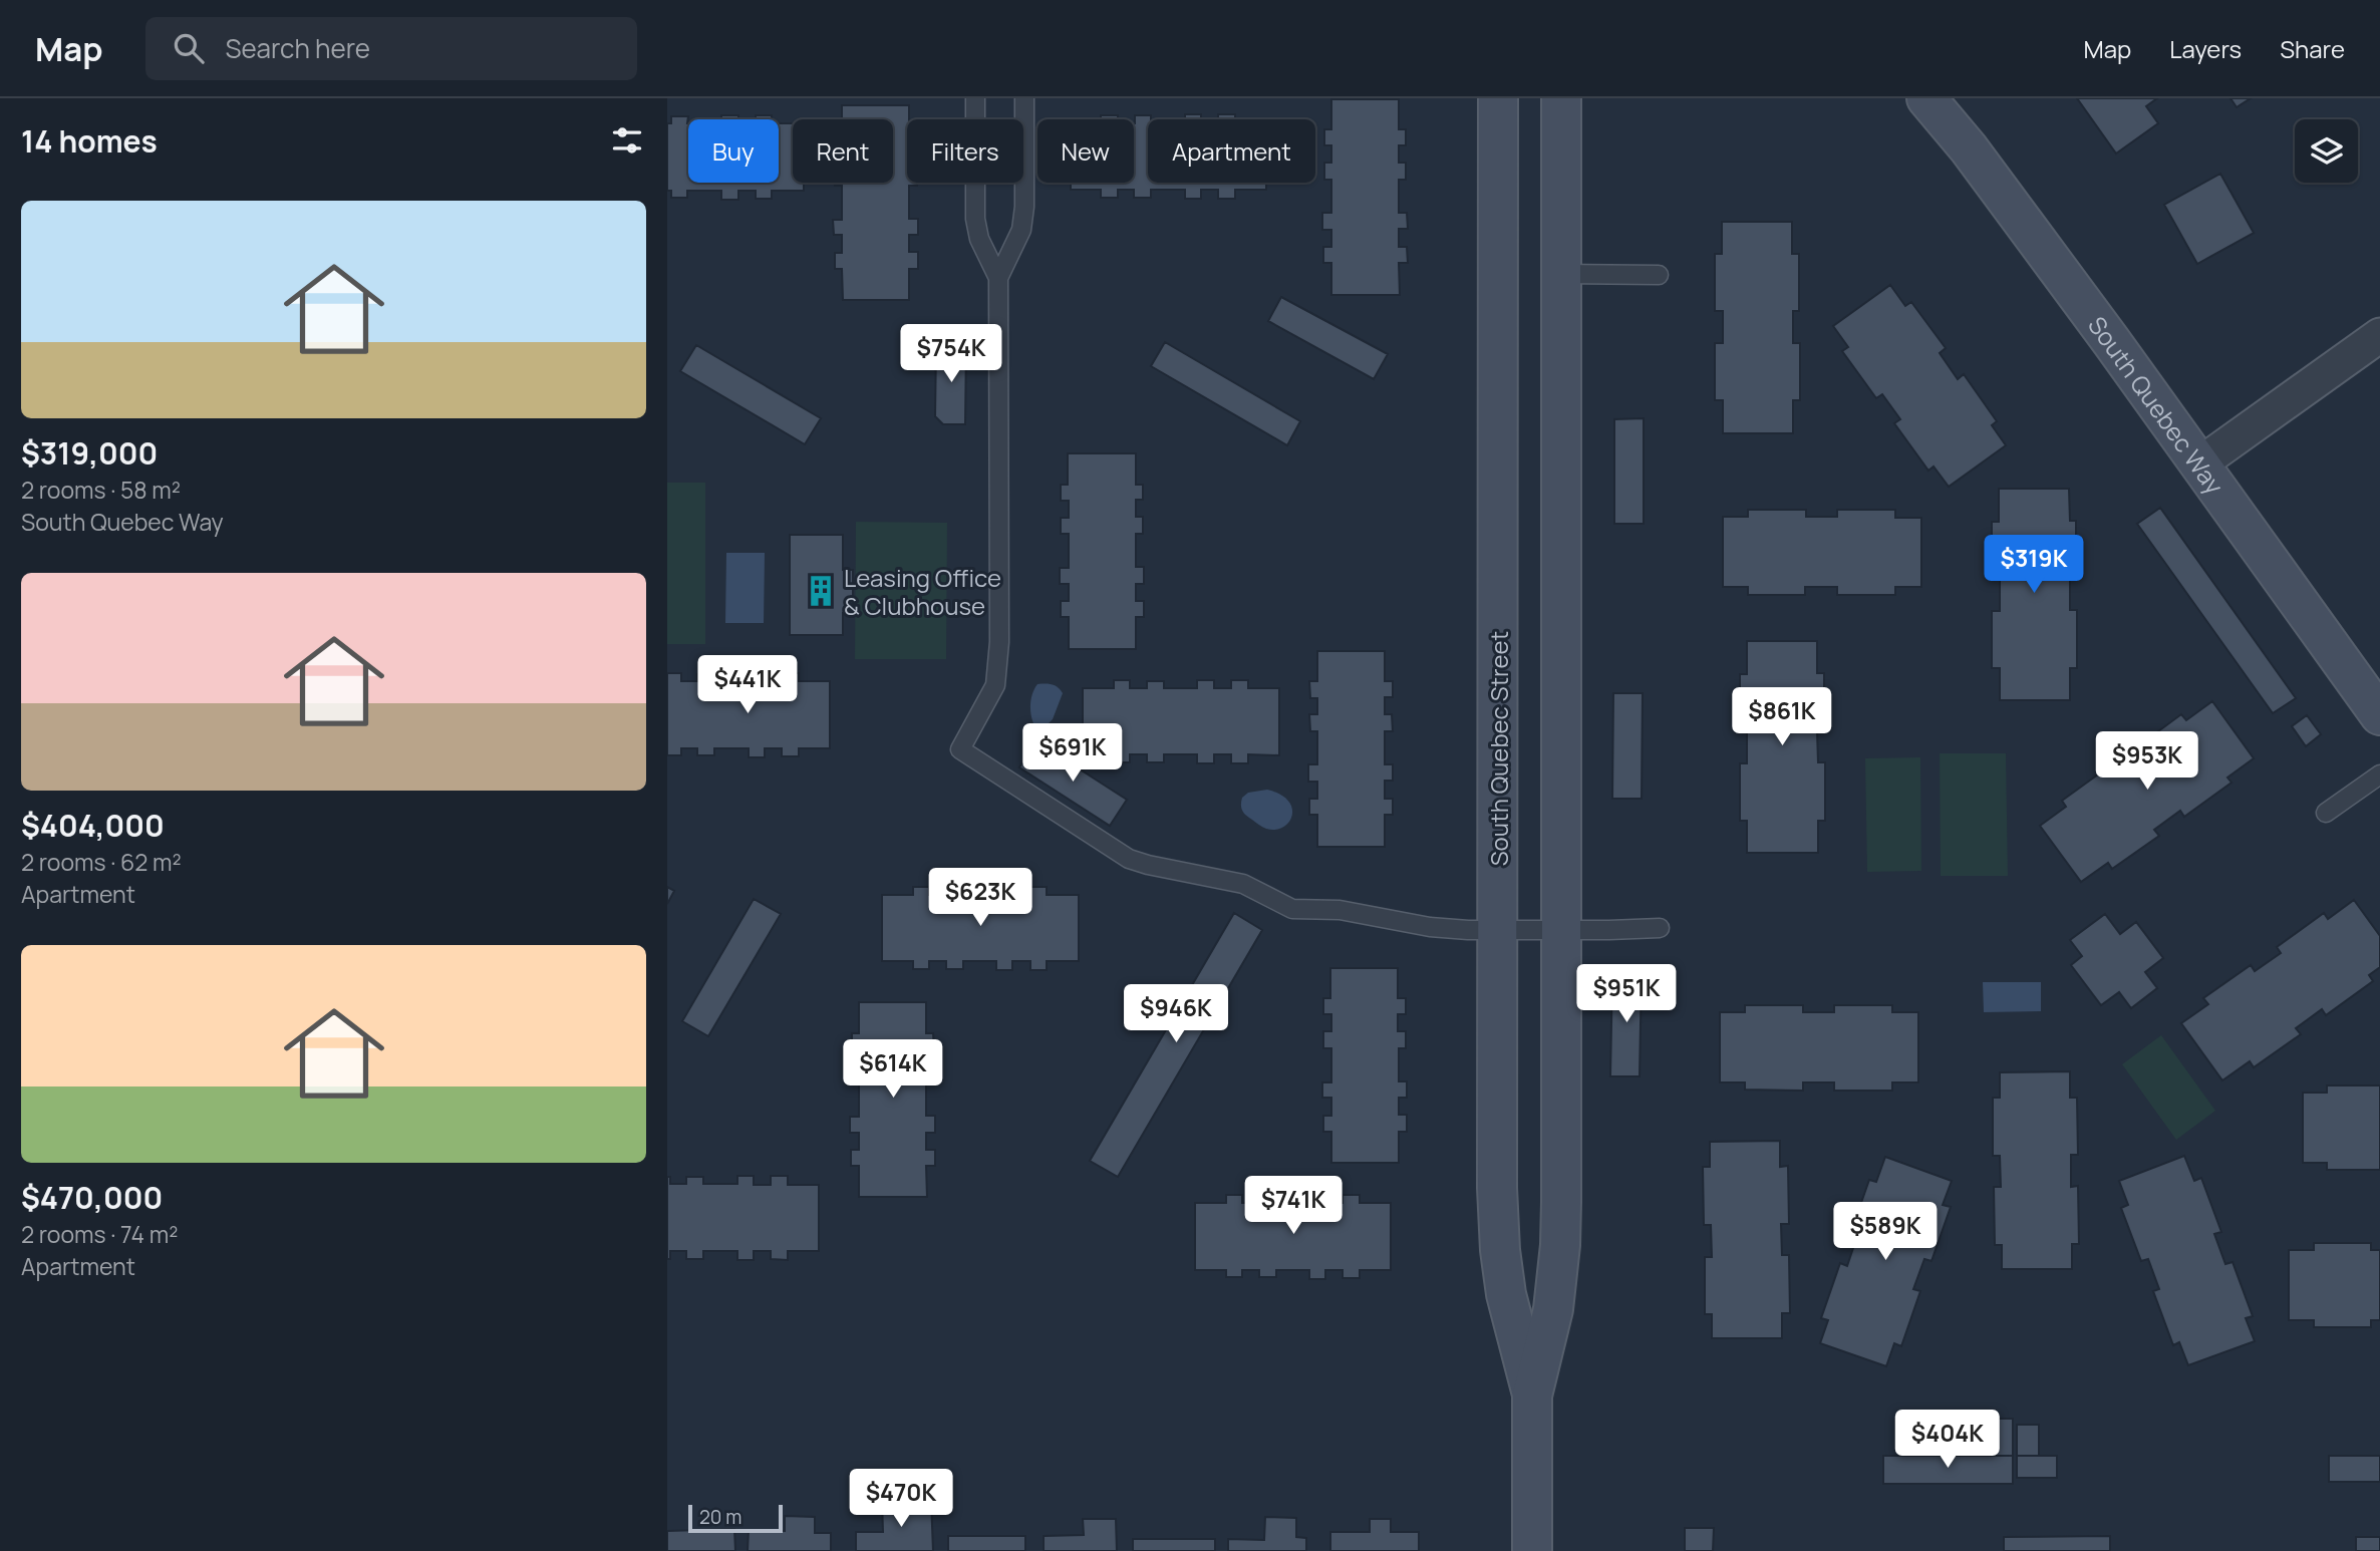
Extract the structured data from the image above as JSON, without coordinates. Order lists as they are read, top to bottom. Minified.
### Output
{"streets":{"main road":["South Quebec Way","South Quebec Street"]},"places":{"building":["Leasing Office & Clubhouse"]},"scale_bar":"20 m","page":{"header":"Map","search":"Search here","nav":["Map","Layers","Share"],"heading":"14 homes","chip":["Buy","Rent","Filters","New","Apartment"],"list":[{"name":"$319,000","note":"2 rooms · 58 m² · South Quebec Way"},{"name":"$404,000","note":"2 rooms · 62 m² · Apartment"},{"name":"$470,000","note":"2 rooms · 74 m² · Apartment"}],"price":["$754K","$319K","$441K","$861K","$691K","$953K","$623K","$951K","$946K","$614K","$741K","$589K","$404K","$470K"],"scale":"20 m"}}
